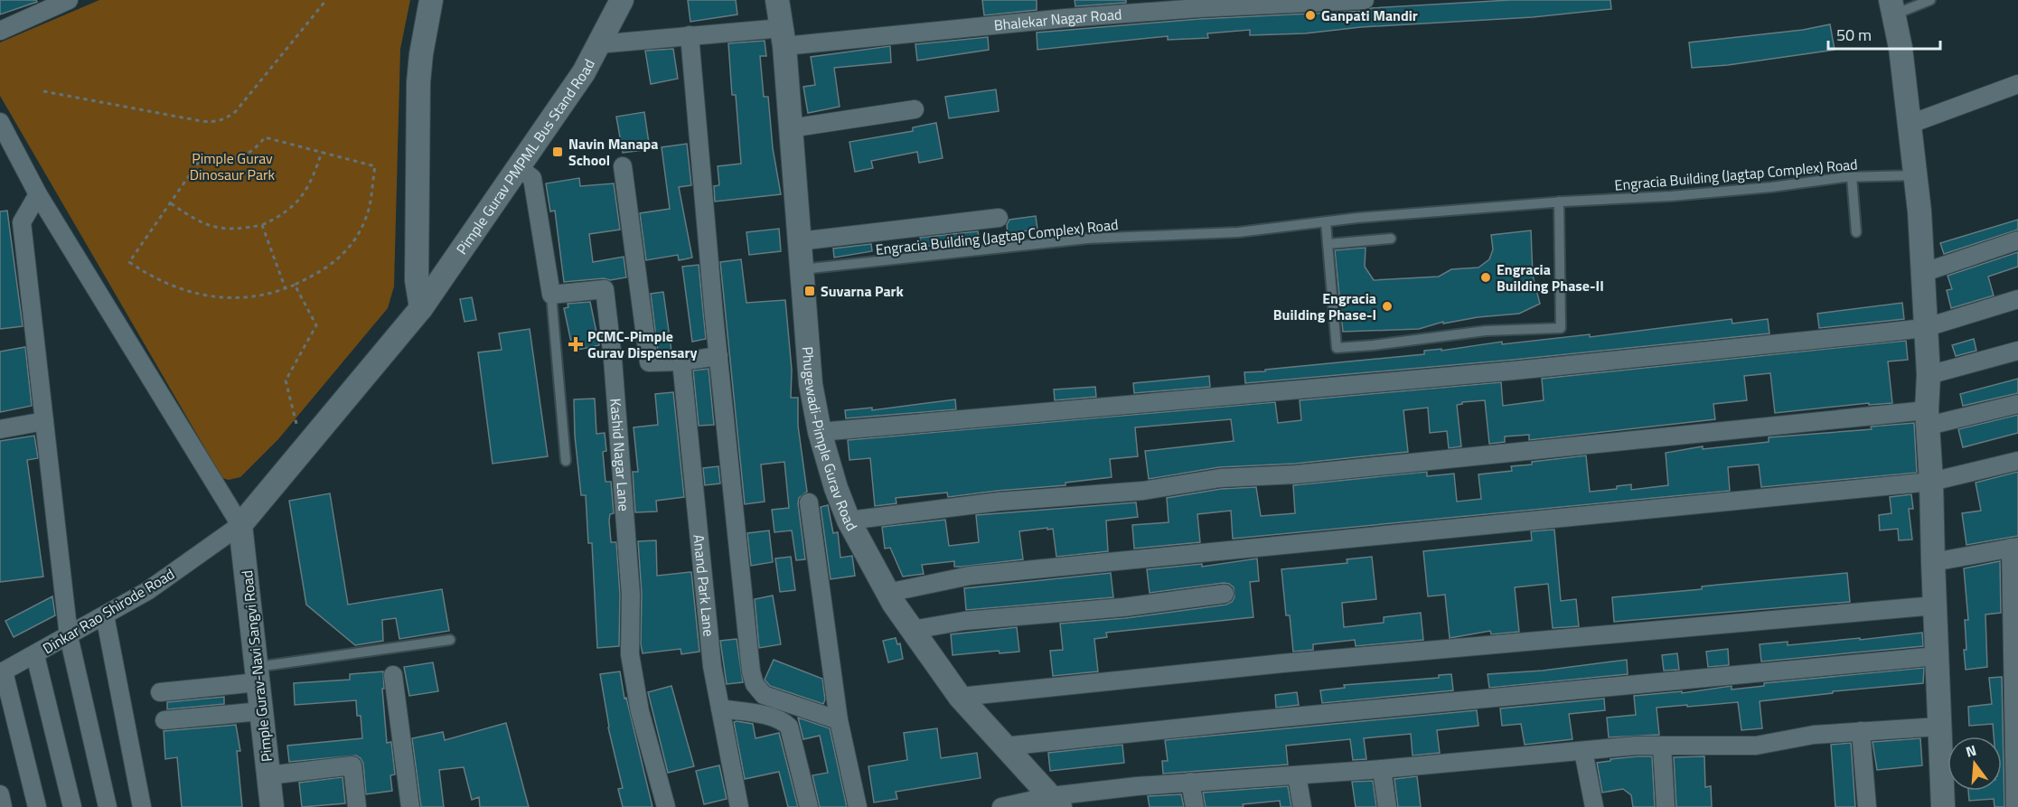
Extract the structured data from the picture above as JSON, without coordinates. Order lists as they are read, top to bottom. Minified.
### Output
{"streets":{"street":["Bhalekar Nagar Road","Pimple Gurav PMPML Bus Stand Road","Phugewadi-Pimple Gurav Road","Kashid Nagar Lane","Anand Park Lane","Dinkar Rao Shirode Road","Pimple Gurav-Navi Sangvi Road"],"lane":["Engracia Building (Jagtap Complex) Road"]},"crossings":[["Bhalekar Nagar Road","Pimple Gurav PMPML Bus Stand Road"],["Bhalekar Nagar Road","Phugewadi-Pimple Gurav Road"],["Pimple Gurav PMPML Bus Stand Road","Dinkar Rao Shirode Road"],["Pimple Gurav PMPML Bus Stand Road","Pimple Gurav-Navi Sangvi Road"],["Engracia Building (Jagtap Complex) Road","Phugewadi-Pimple Gurav Road"],["Dinkar Rao Shirode Road","Pimple Gurav-Navi Sangvi Road"]],"parks":["Pimple Gurav Dinosaur Park"],"places":{"other":["Ganpati Mandir","Engracia Building Phase-II","Engracia Building Phase-I"],"transit":["Navin Manapa School","Suvarna Park"],"health":["PCMC-Pimple Gurav Dispensary"]},"scale_bar":"50 m","north":"top"}
